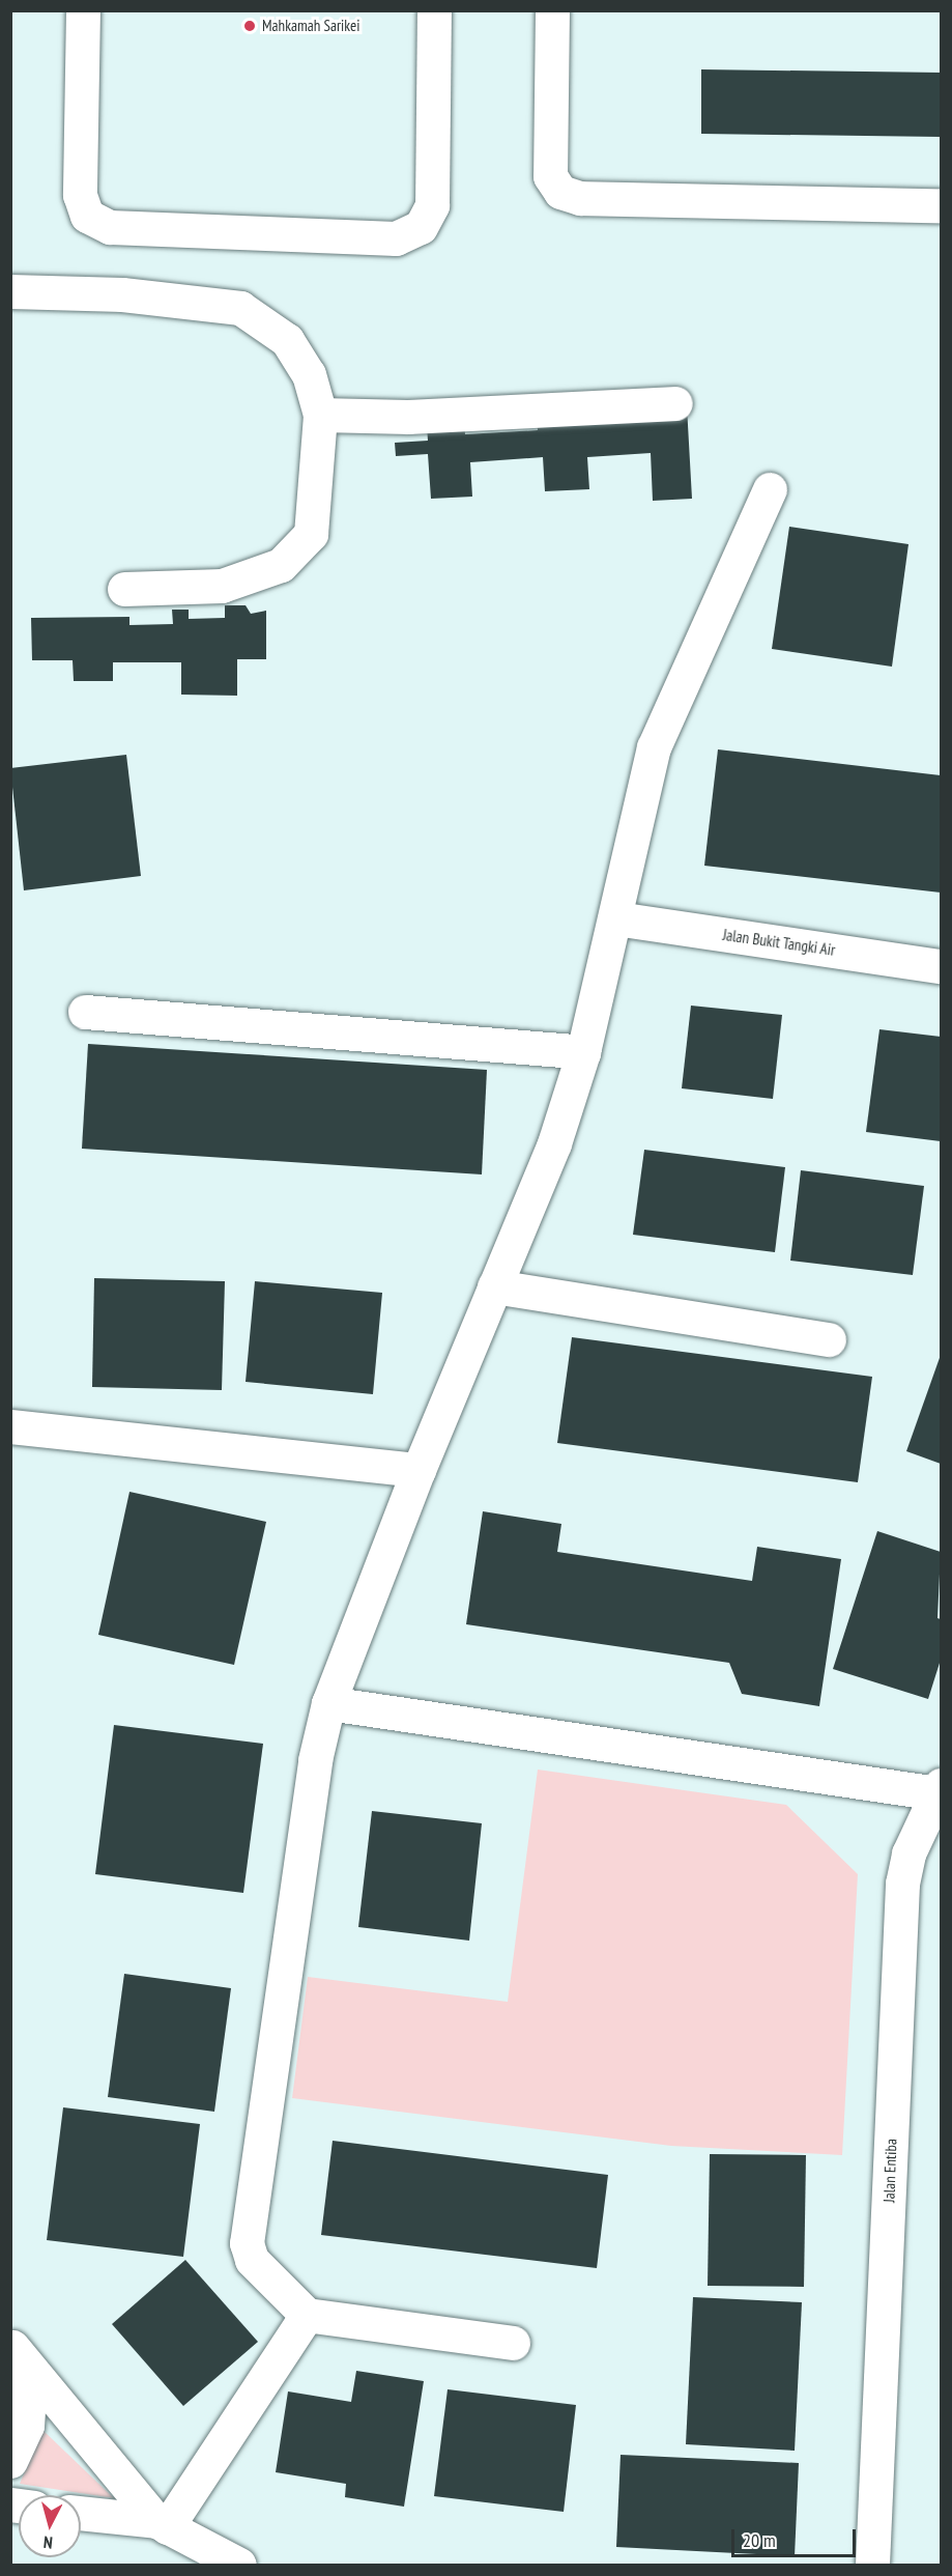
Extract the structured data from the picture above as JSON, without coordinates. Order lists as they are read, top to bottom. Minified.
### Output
{"streets":{"street":["Jalan Bukit Tangki Air","Jalan Entiba"]},"places":["Mahkamah Sarikei"],"scale_bar":"20 m","north":"bottom"}
